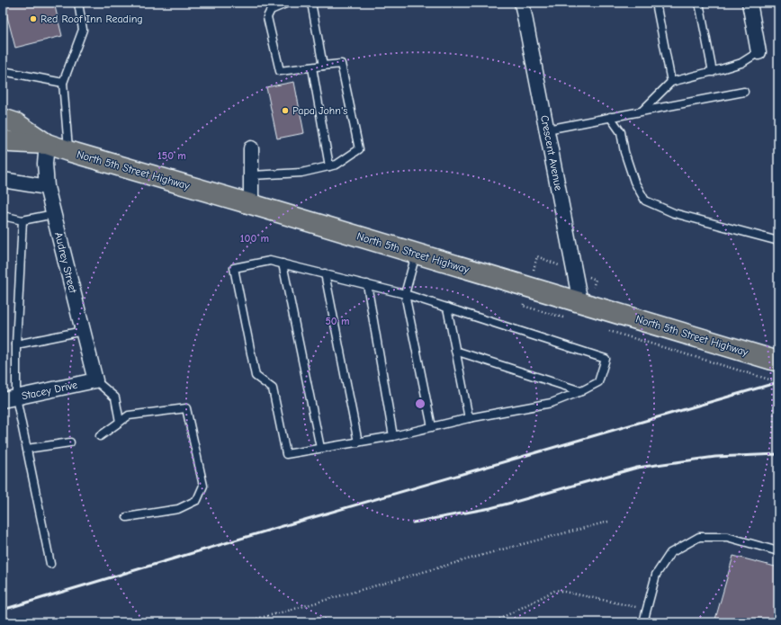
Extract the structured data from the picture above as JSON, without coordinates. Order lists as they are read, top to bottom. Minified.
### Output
{"streets":{"main road":["North 5th Street Highway"],"street":["Crescent Avenue","Audrey Street","Stacey Drive"]},"crossings":[["Crescent Avenue","North 5th Street Highway"],["North 5th Street Highway","Audrey Street"],["Audrey Street","Stacey Drive"]],"places":["Red Roof Inn Reading","Papa John's"],"rings":["150 m","100 m","50 m"]}
